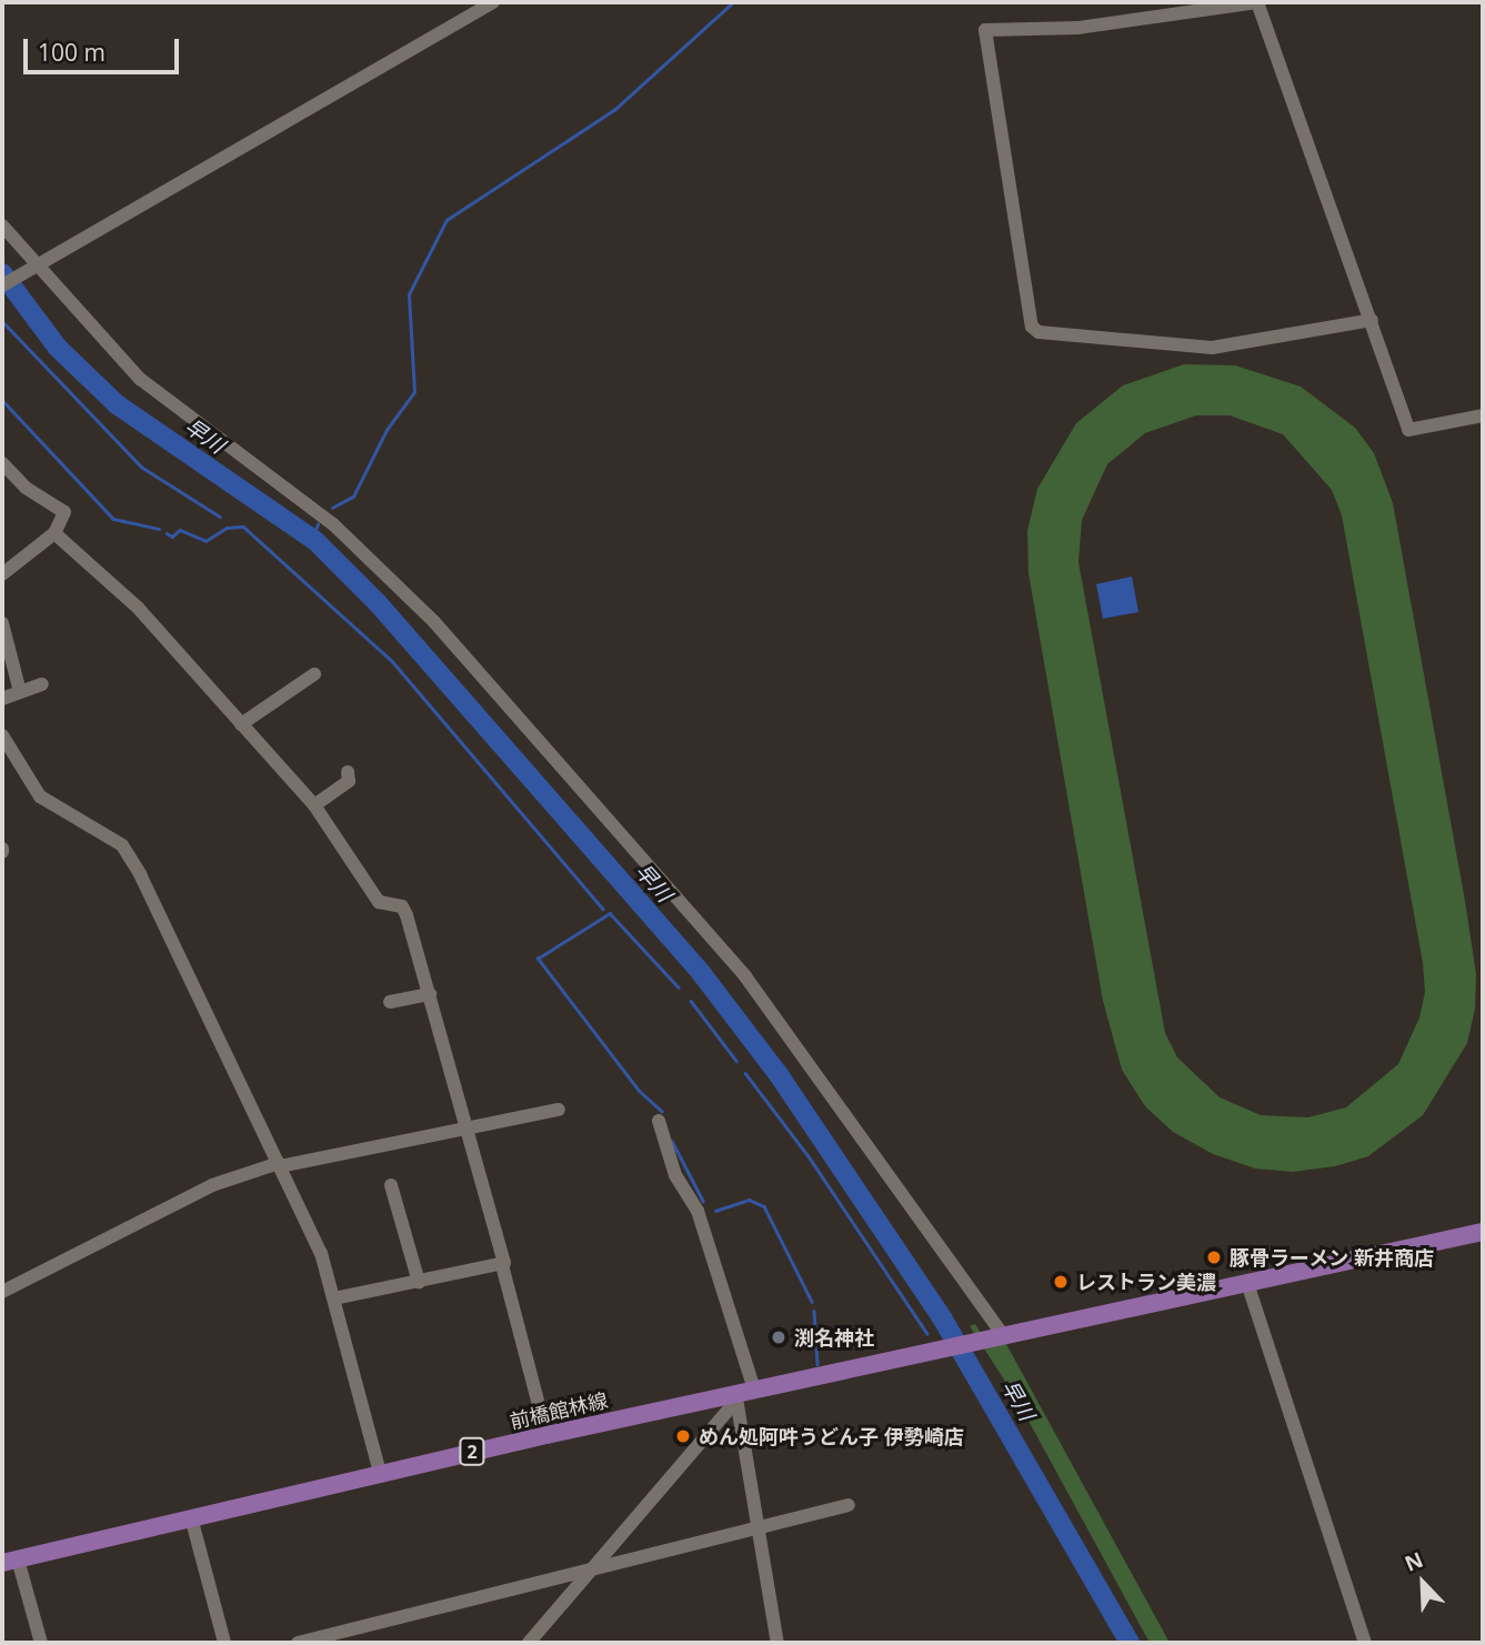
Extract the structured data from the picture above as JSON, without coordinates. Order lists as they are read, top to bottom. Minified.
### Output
{"streets":{"main road":["前橋館林線","2"]},"crossings":[["前橋館林線","2"]],"water":["早川"],"places":["豚骨ラーメン 新井商店","レストラン美濃","渕名神社","めん処阿吽うどん子 伊勢崎店"],"scale_bar":"100 m","north":"top left"}
